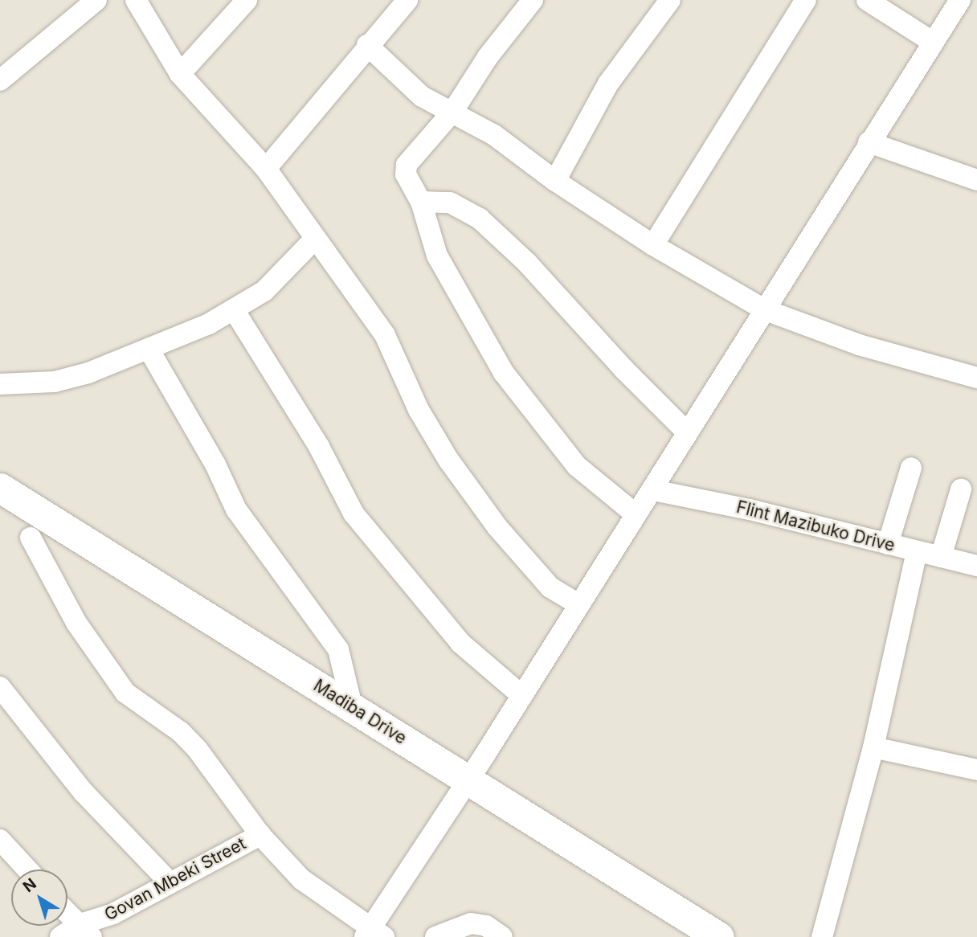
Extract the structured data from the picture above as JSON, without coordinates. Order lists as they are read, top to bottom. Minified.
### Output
{"streets":{"street":["Flint Mazibuko Drive","Madiba Drive","Govan Mbeki Street"]},"north":"top left"}
